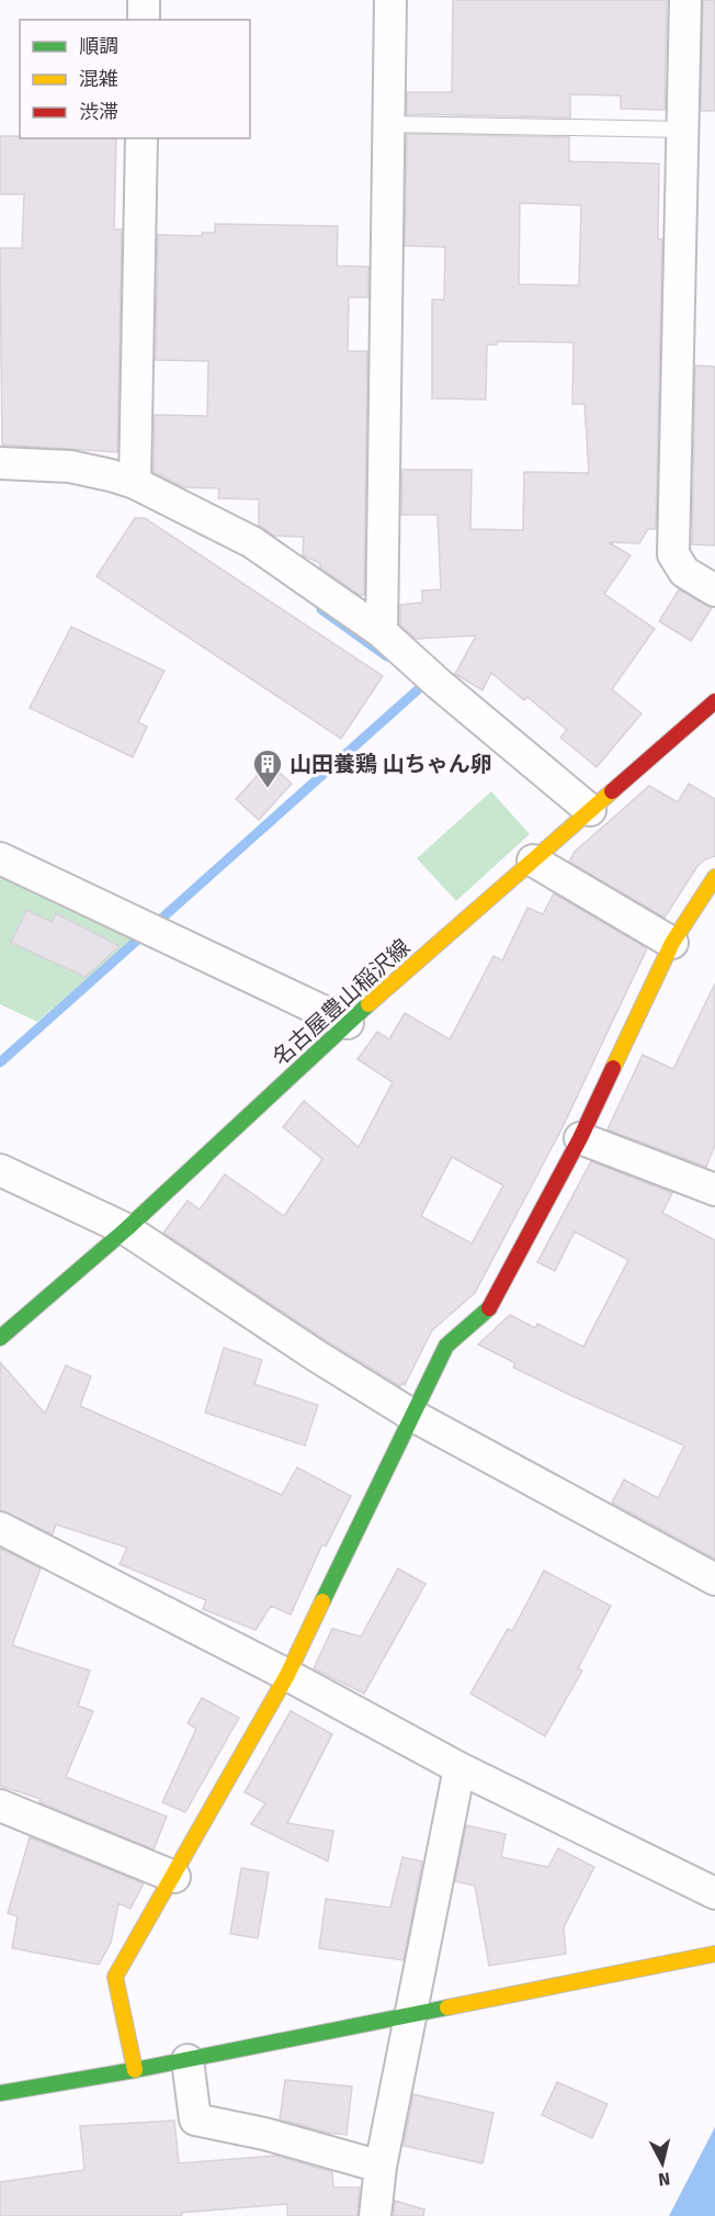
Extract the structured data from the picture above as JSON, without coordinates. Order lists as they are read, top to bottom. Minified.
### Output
{"streets":{"street":["名古屋豊山稲沢線"]},"places":{"building":["山田養鶏 山ちゃん卵"]},"legend":["順調","混雑","渋滞"],"north":"bottom"}
